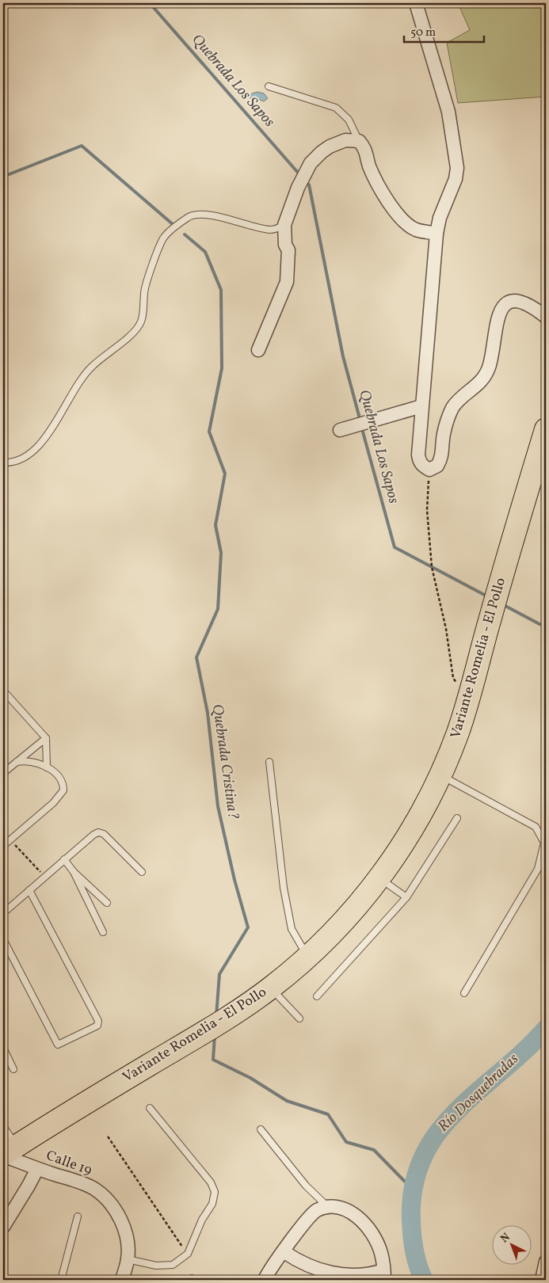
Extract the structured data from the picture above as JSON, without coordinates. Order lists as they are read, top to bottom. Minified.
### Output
{"streets":{"highway":["Variante Romelia - El Pollo"],"street":["Calle 19"]},"crossings":[["Variante Romelia - El Pollo","Calle 19"]],"water":["Quebrada Los Sapos","Quebrada Cristina?","Río Dosquebradas"],"scale_bar":"50 m","north":"top left"}
